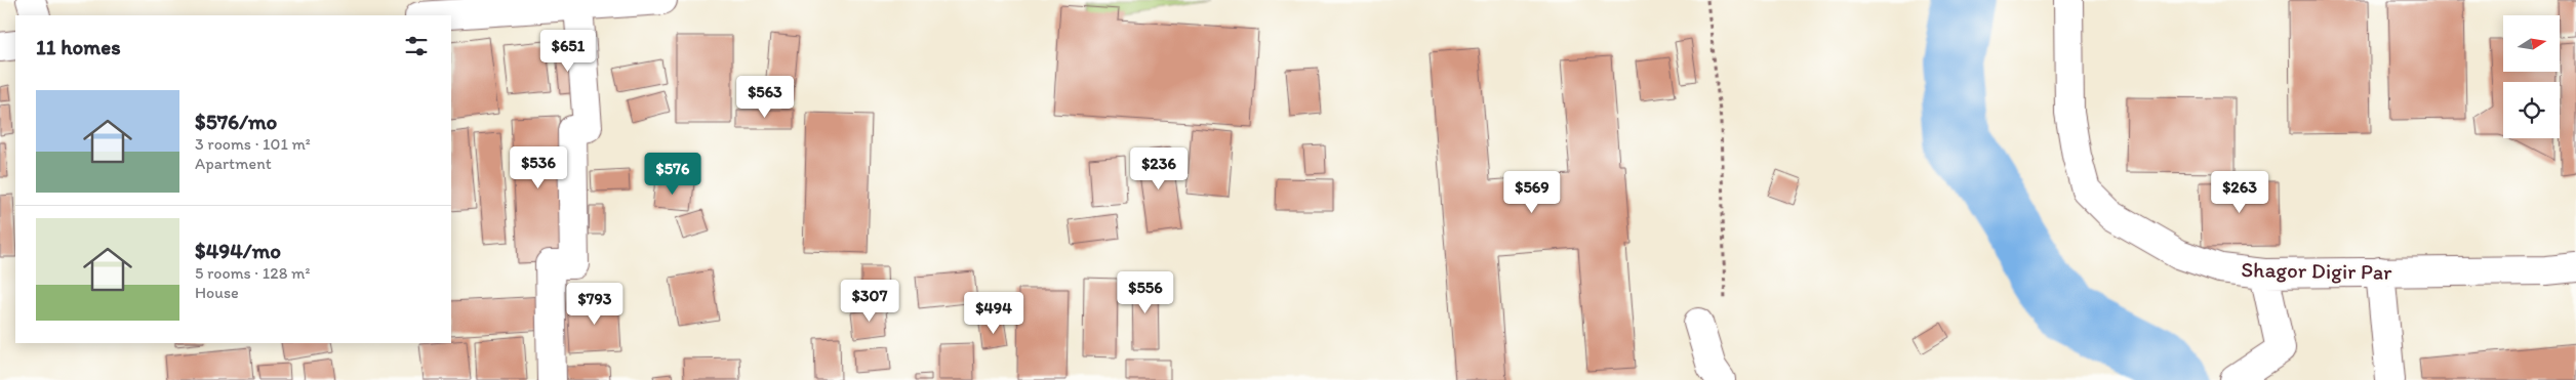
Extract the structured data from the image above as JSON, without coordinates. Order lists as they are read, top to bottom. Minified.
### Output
{"streets":{"street":["Shagor Digir Par"]},"north":"right","page":{"heading":"11 homes","price":["$651","$563","$536","$236","$576","$569","$263","$556","$307","$793","$494"],"list":[{"name":"$576/mo","note":"3 rooms · 101 m² · Apartment"},{"name":"$494/mo","note":"5 rooms · 128 m² · House"}]}}
